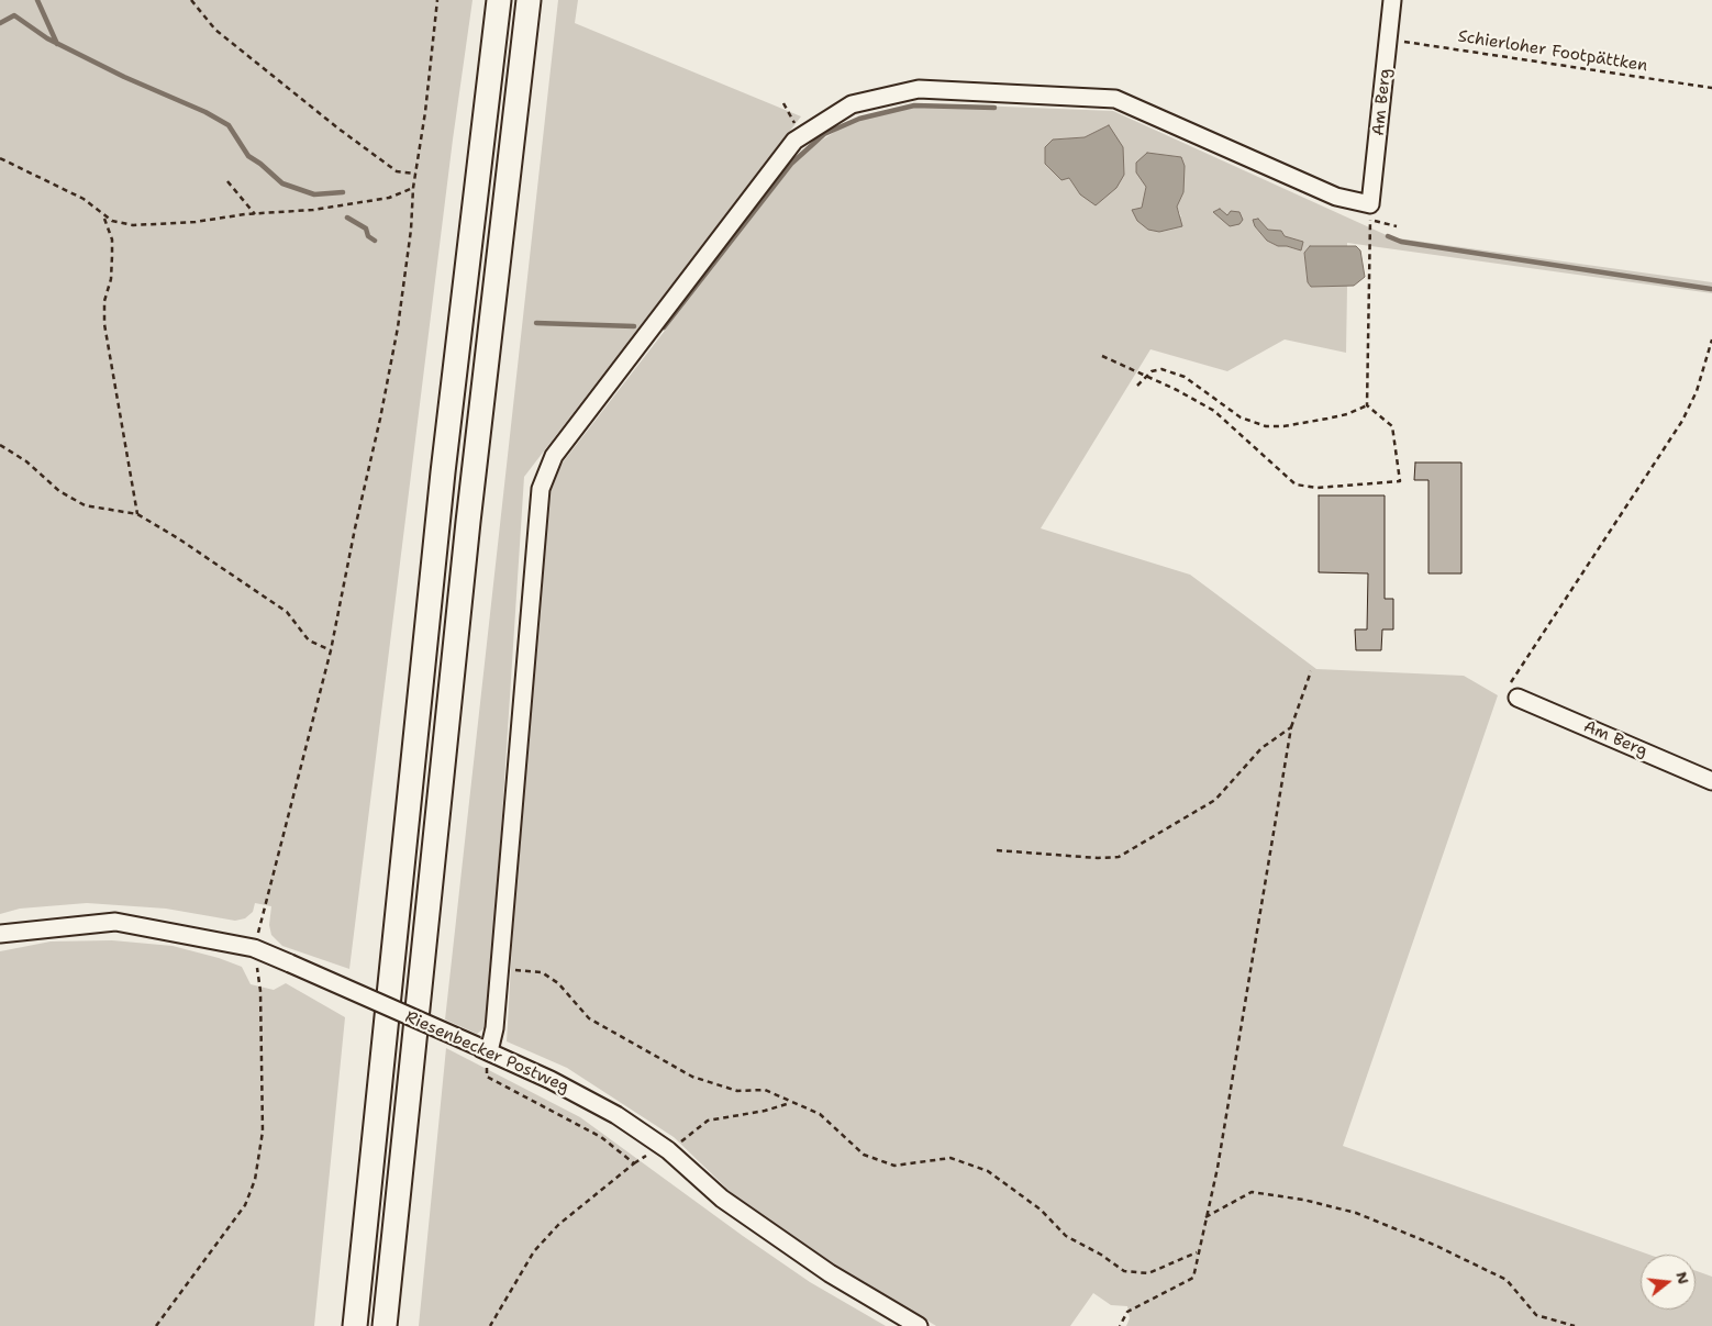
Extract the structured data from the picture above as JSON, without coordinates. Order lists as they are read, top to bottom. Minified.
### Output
{"streets":{"street":["Am Berg","Riesenbecker Postweg"],"path":["Schierloher Footpättken"]},"crossings":[["Schierloher Footpättken","Am Berg"]],"north":"right"}
